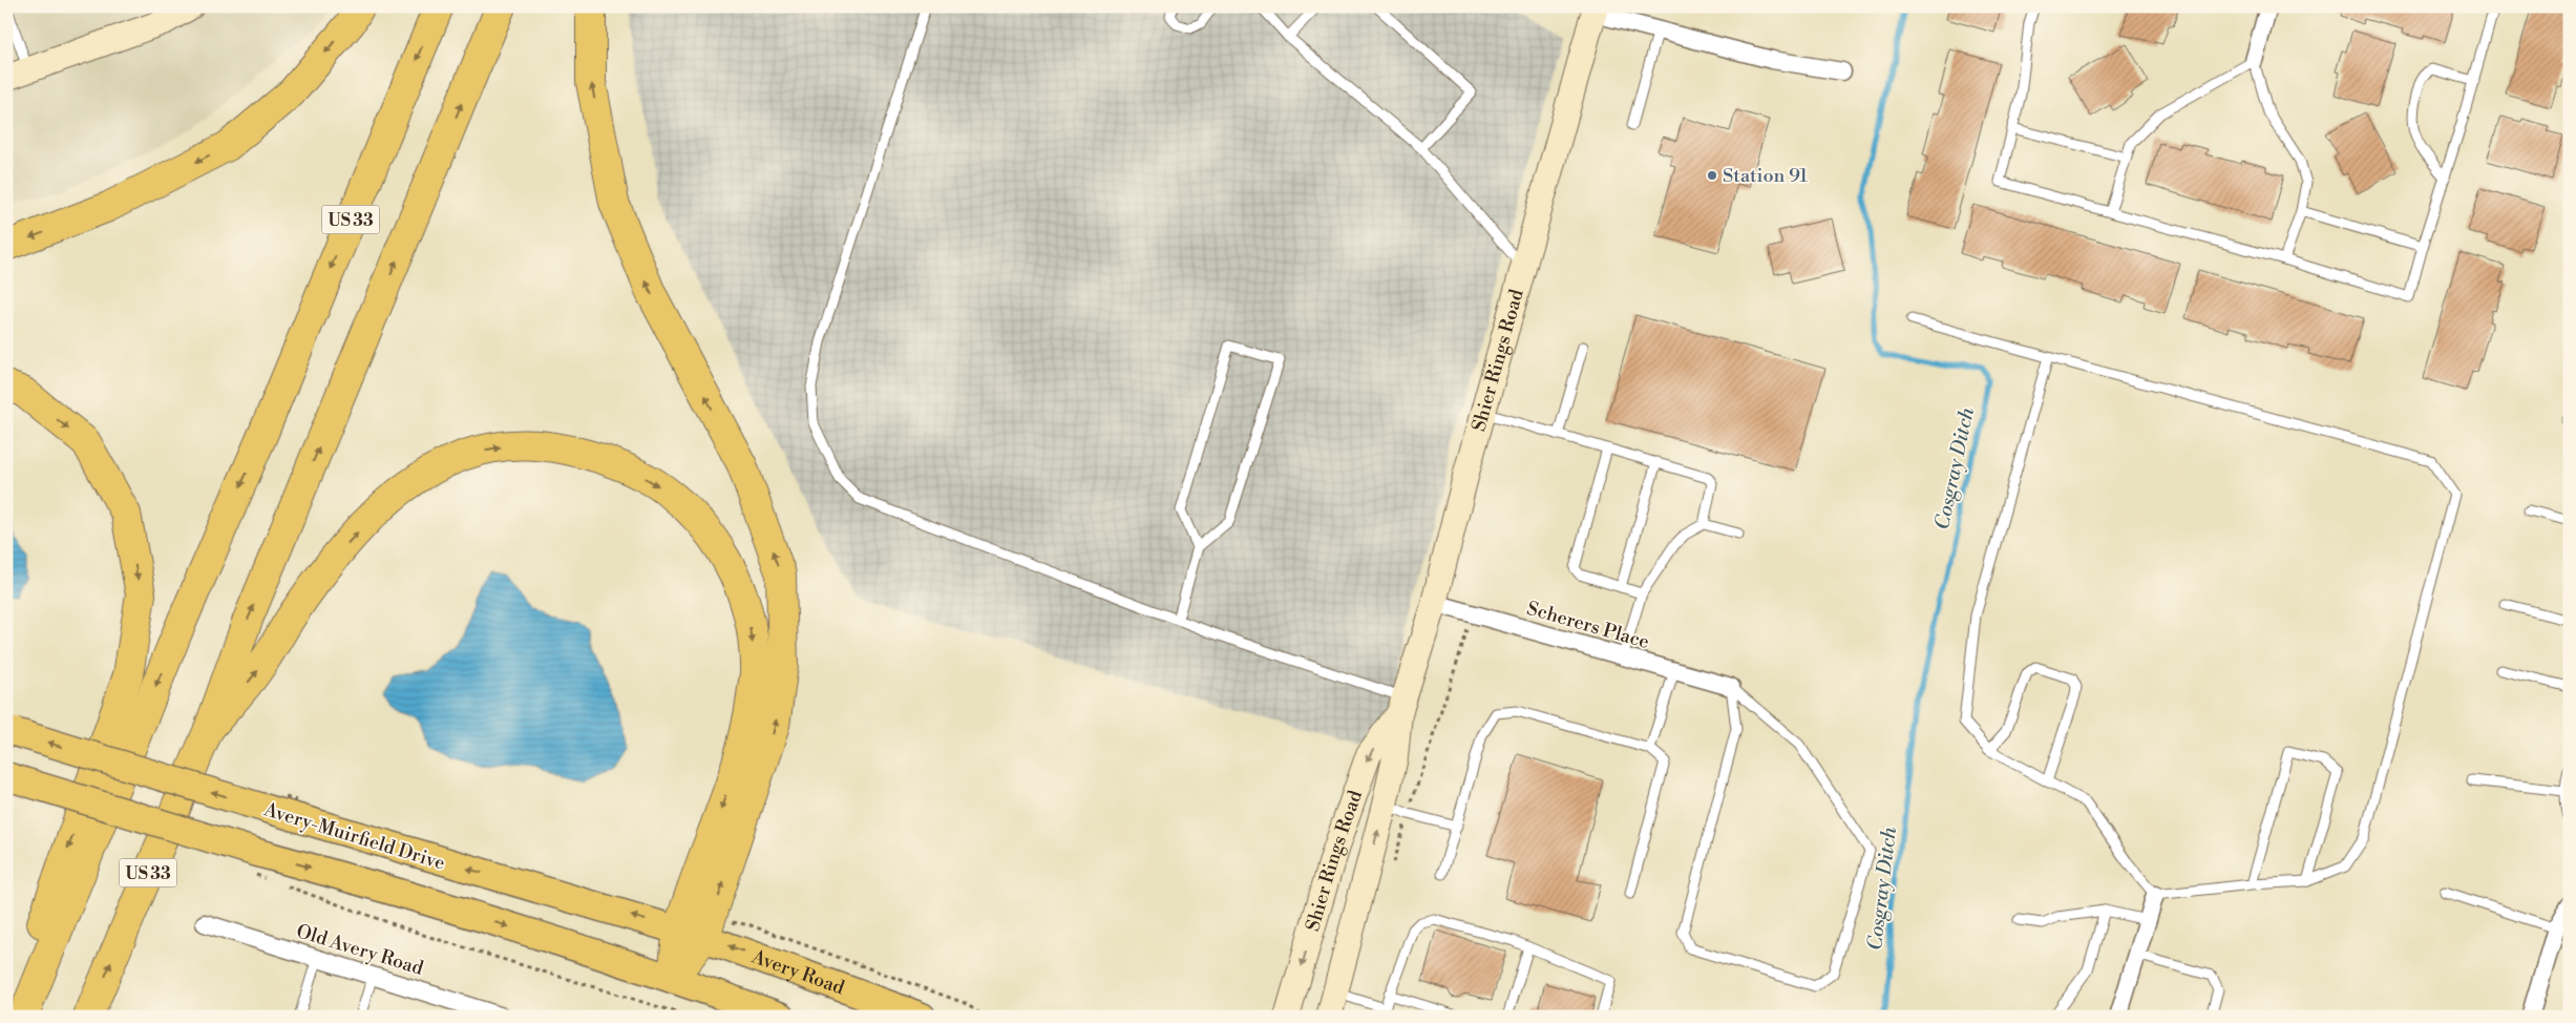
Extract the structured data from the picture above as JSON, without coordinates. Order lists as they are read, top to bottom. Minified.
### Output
{"streets":{"highway":["US 33"],"main road":["Shier Rings Road","Avery-Muirfield Drive","Avery Road"],"street":["Scherers Place","Old Avery Road"]},"crossings":[["Shier Rings Road","Scherers Place"],["Avery-Muirfield Drive","Avery Road"]],"water":["Cosgray Ditch"],"places":["Station 91"]}
